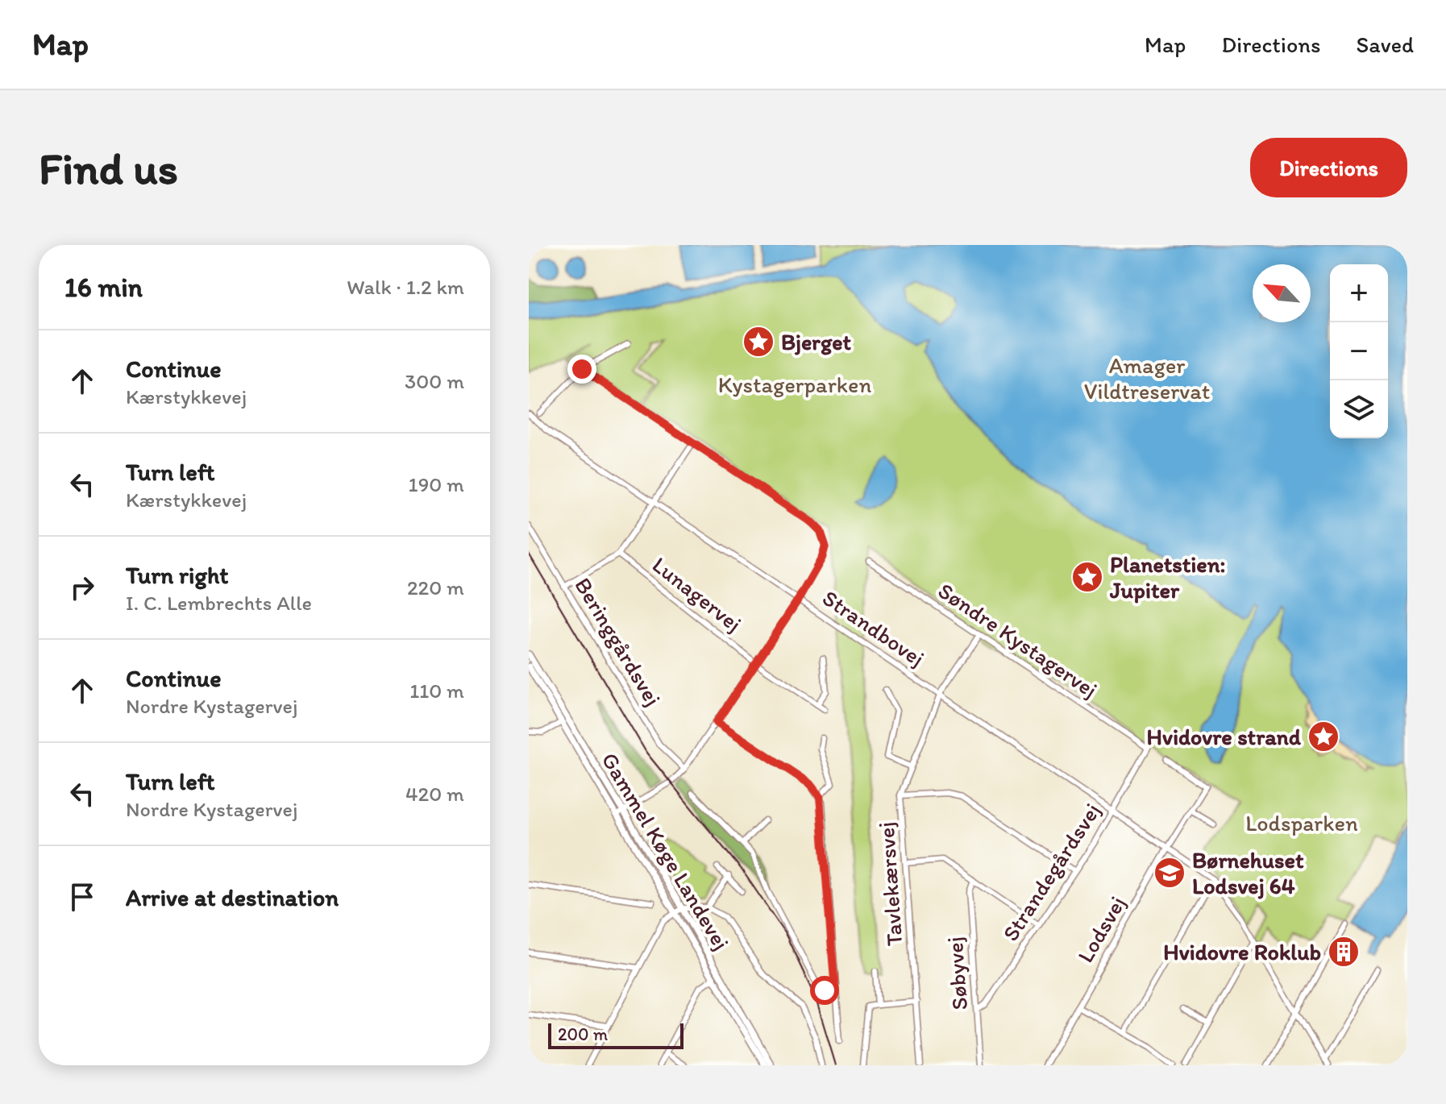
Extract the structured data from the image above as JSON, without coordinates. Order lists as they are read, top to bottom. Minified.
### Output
{"streets":{"main road":["Gammel Køge Landevej"],"street":["Lunagervej","Strandbovej","Søndre Kystagervej","Beringgårdsvej","Strandegårdsvej","Tavlekærsvej","Lodsvej","Søbyvej"]},"crossings":[["Strandbovej","Strandegårdsvej"],["Strandbovej","Tavlekærsvej"],["Strandbovej","Lodsvej"],["Søndre Kystagervej","Strandegårdsvej"],["Søndre Kystagervej","Tavlekærsvej"],["Strandegårdsvej","Søbyvej"]],"parks":["Amager Vildtreservat","Kystagerparken","Lodsparken"],"places":{"place":["Bjerget","Planetstien: Jupiter","Hvidovre strand"],"school or university":["Børnehuset Lodsvej 64"],"building":["Hvidovre Roklub"]},"scale_bar":"200 m","north":"top left","page":{"header":"Map","nav":["Map","Directions","Saved"],"buttons":"Directions","title":"Find us","heading":["16 min","Walk · 1.2 km"],"map_buttons":["+","−"],"list":[["Continue","Kærstykkevej","300 m"],["Turn left","Kærstykkevej","190 m"],["Turn right","I. C. Lembrechts Alle","220 m"],["Continue","Nordre Kystagervej","110 m"],["Turn left","Nordre Kystagervej","420 m"],"Arrive at destination"],"scale":"200 m"}}
